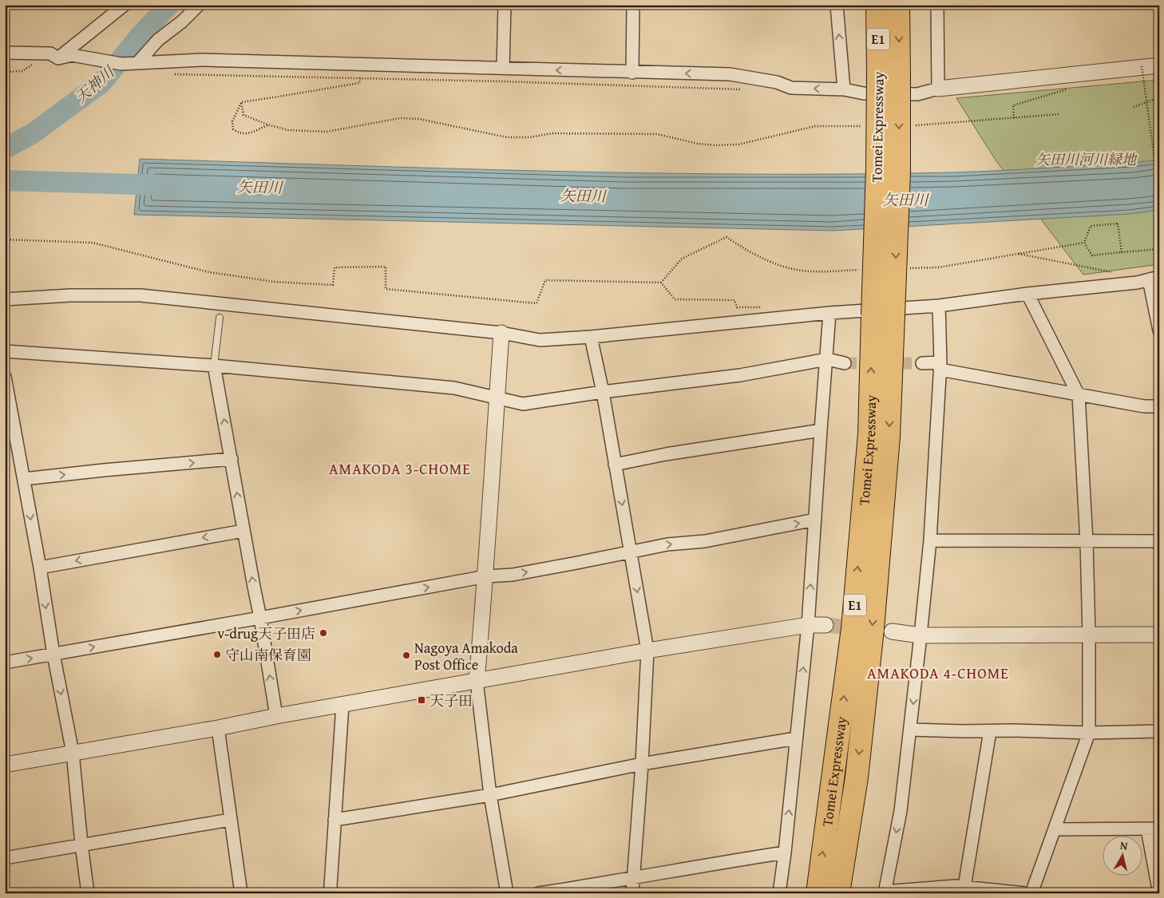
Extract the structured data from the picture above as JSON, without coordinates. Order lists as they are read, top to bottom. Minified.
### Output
{"streets":{"highway":["E1","Tomei Expressway"]},"districts":["AMAKODA 3-CHOME","AMAKODA 4-CHOME"],"water":["天神川","矢田川"],"parks":["矢田川河川緑地"],"places":{"other":["v-drug天子田店","守山南保育園","Nagoya Amakoda Post Office"],"transit":["天子田"]},"north":"top"}
